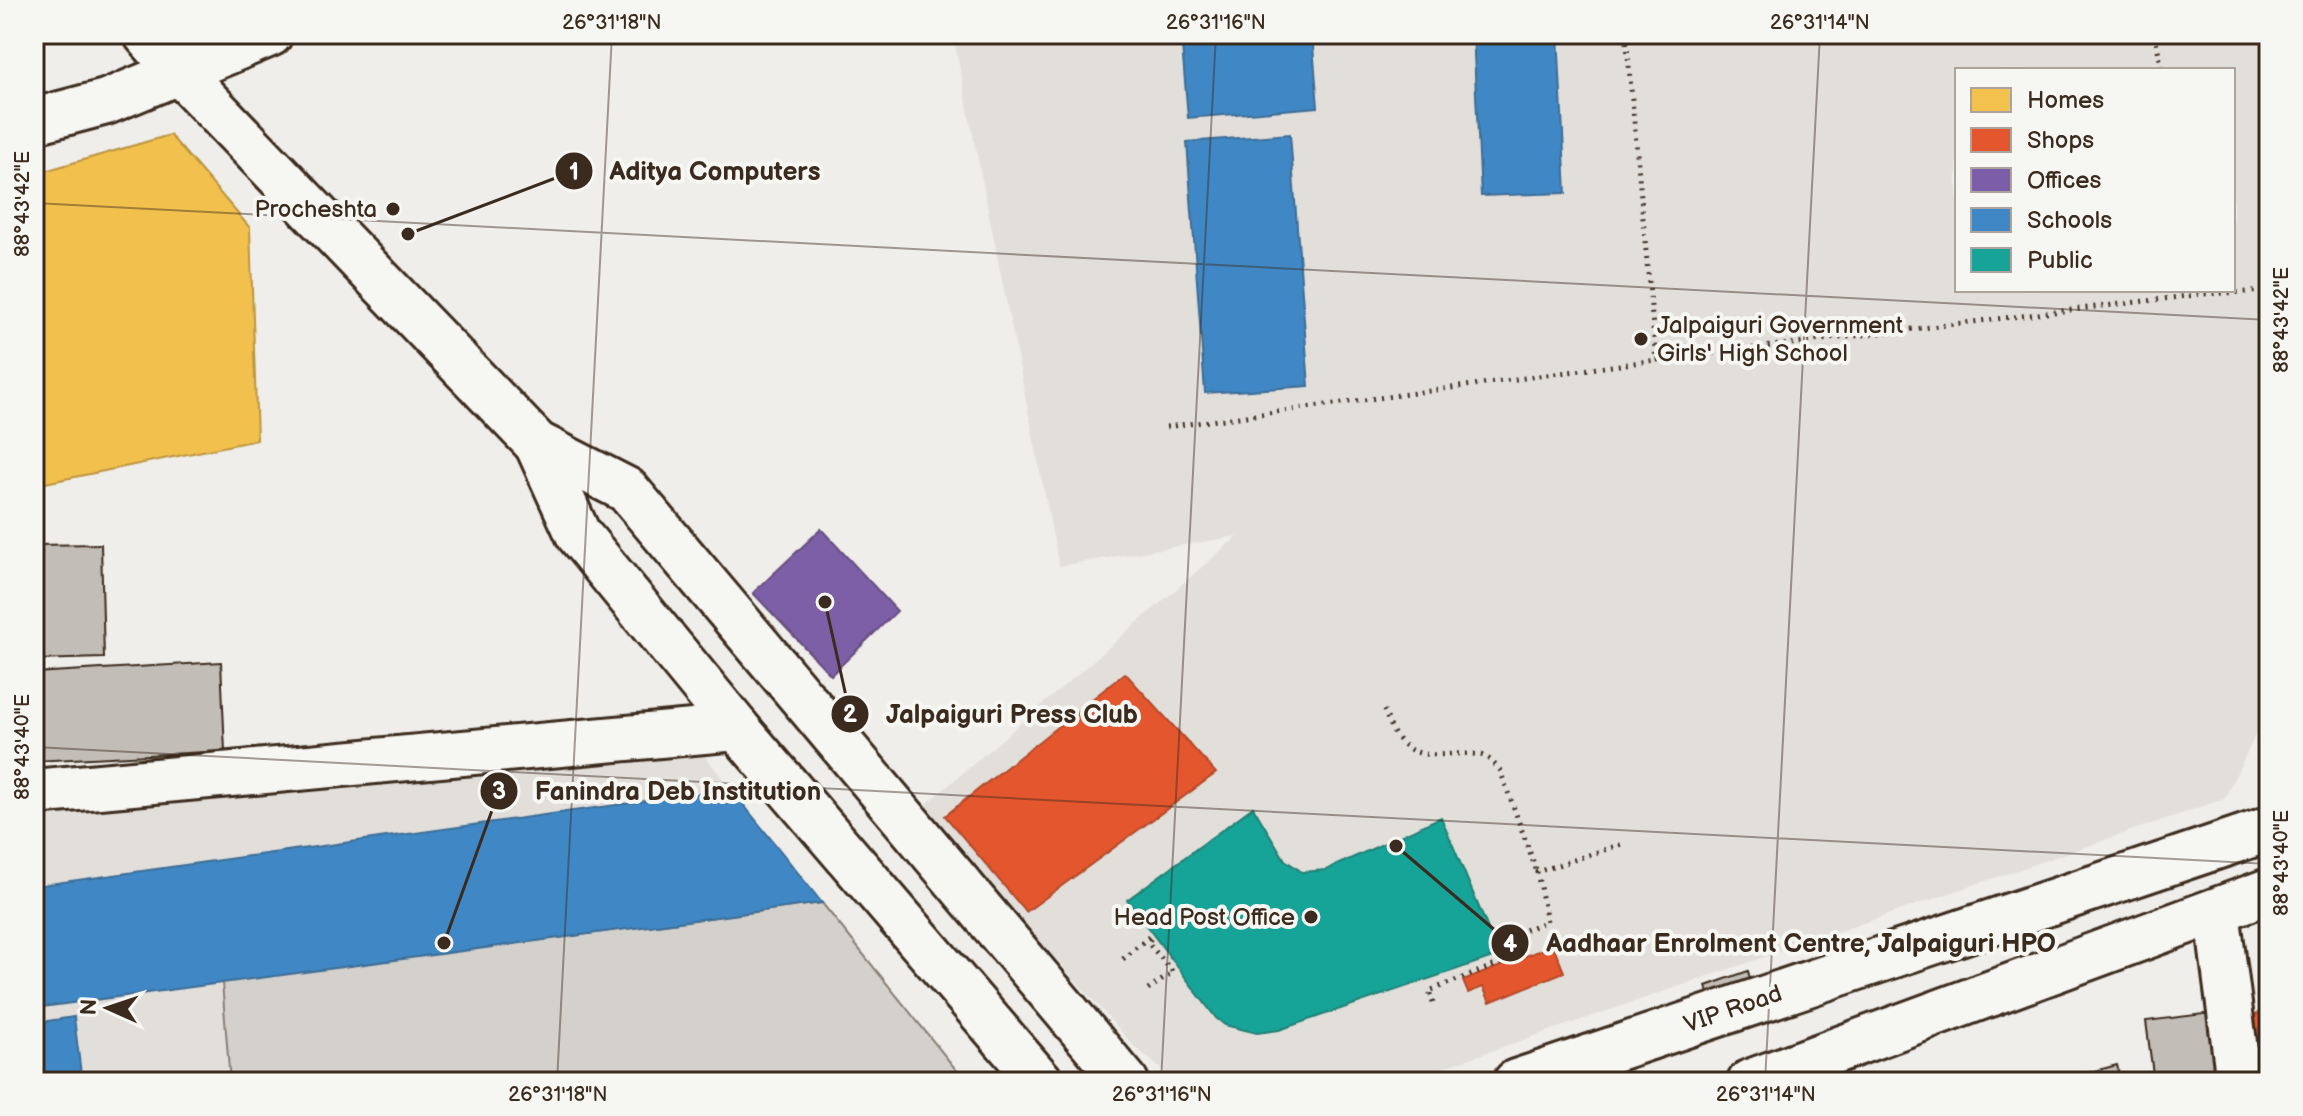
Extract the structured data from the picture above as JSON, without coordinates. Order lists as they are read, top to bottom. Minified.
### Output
{"streets":{"street":["VIP Road"]},"places":["Procheshta","Aditya Computers","Jalpaiguri Government Girls' High School","Jalpaiguri Press Club","Aadhaar Enrolment Centre, Jalpaiguri HPO","Head Post Office","Fanindra Deb Institution"],"legend":["Homes","Shops","Offices","Schools","Public"],"north":"left","coordinates":["26°31'18\"N","26°31'16\"N","26°31'14\"N","88°43'42\"E","88°43'40\"E"]}
